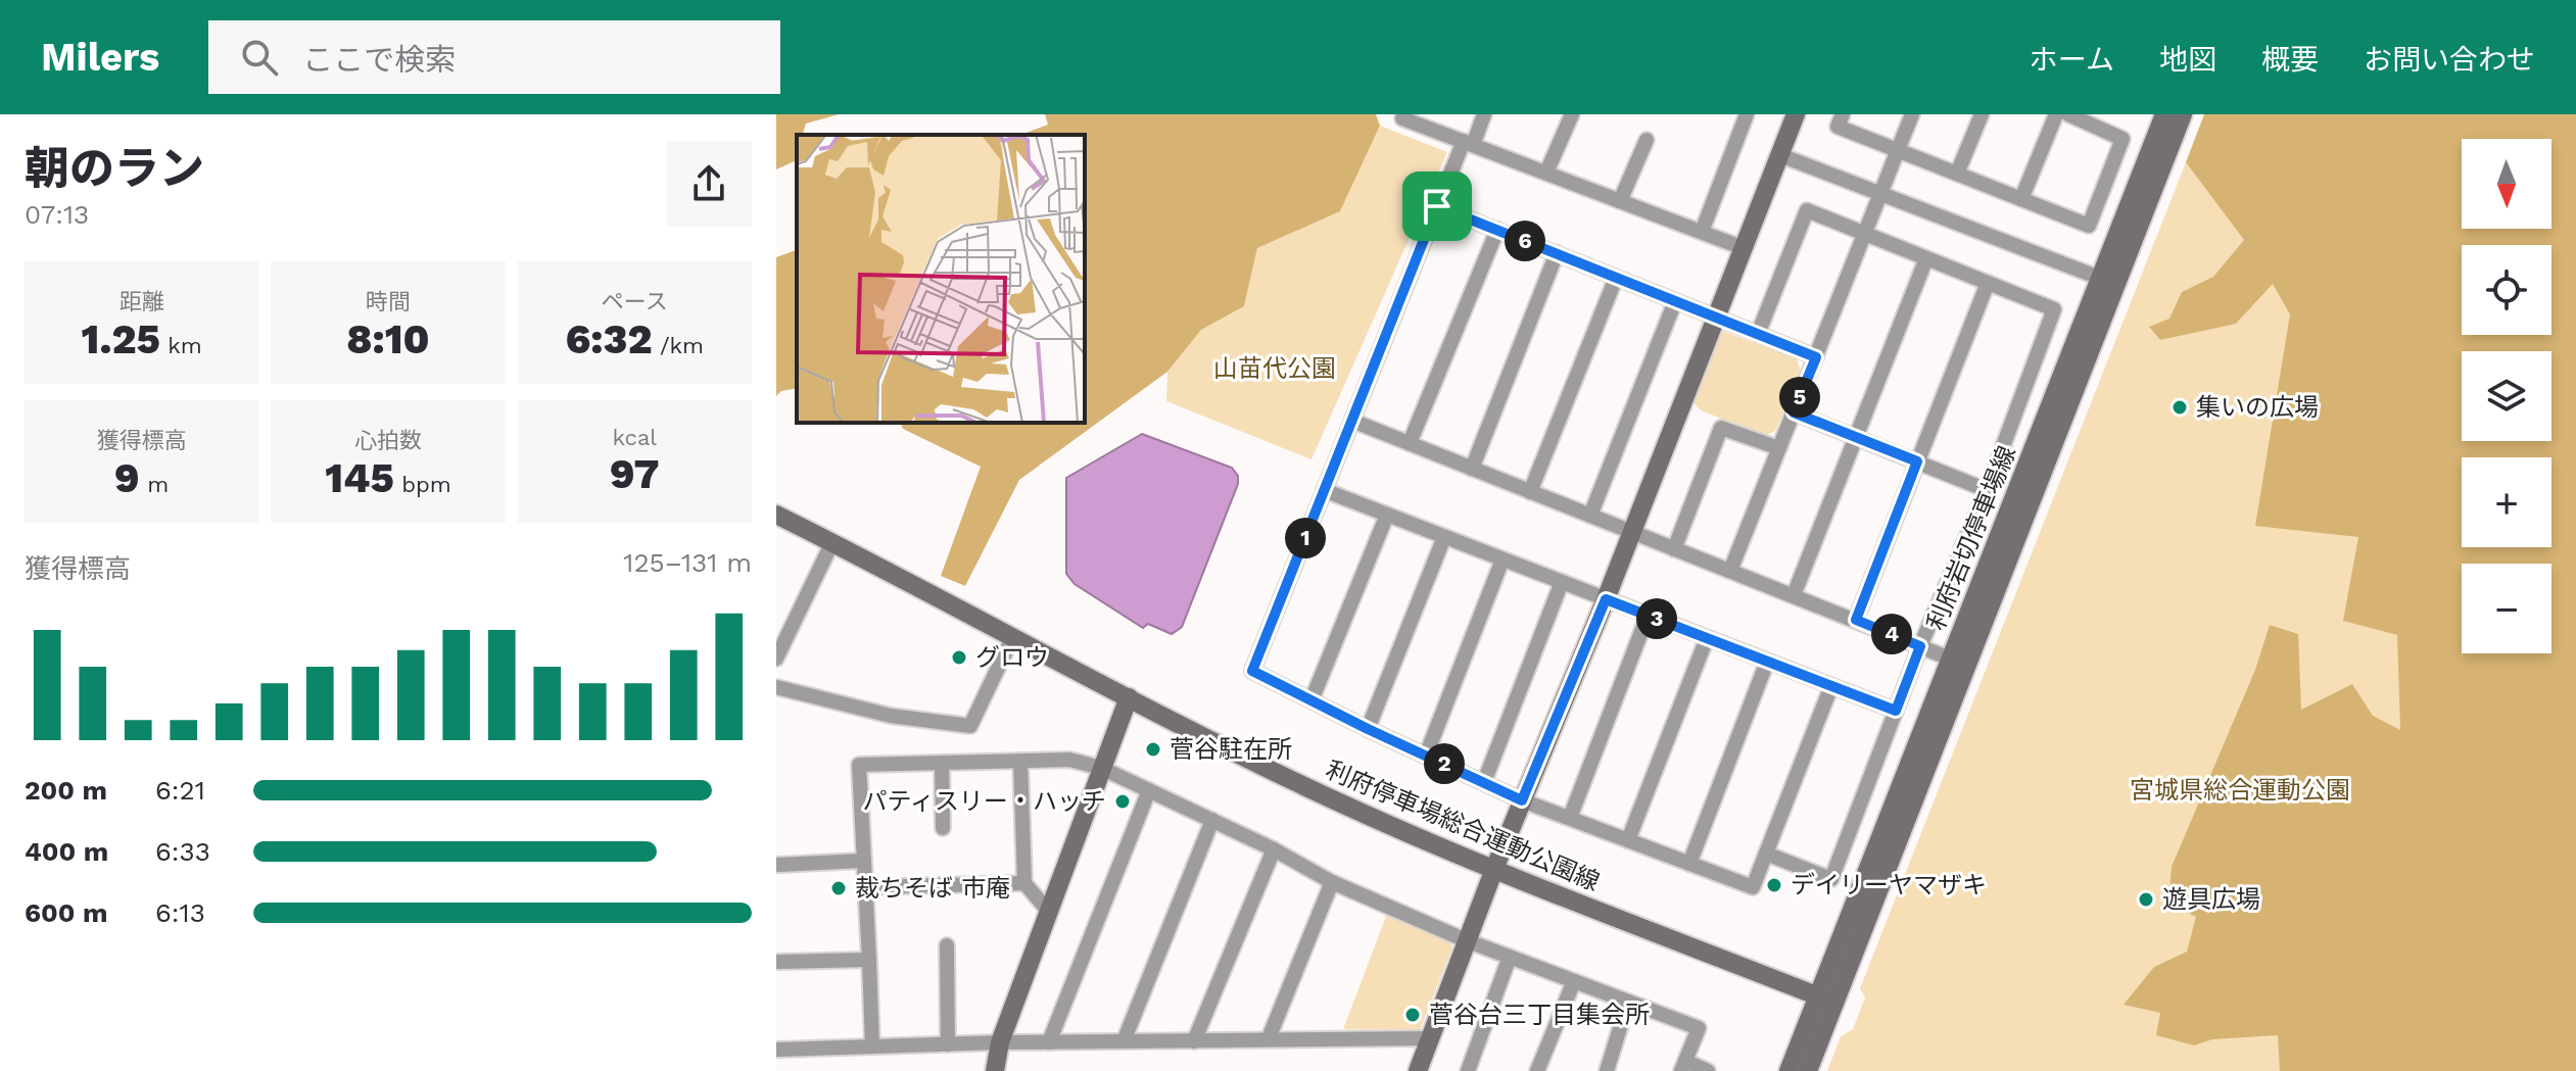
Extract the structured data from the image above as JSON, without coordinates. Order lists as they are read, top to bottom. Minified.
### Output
{"streets":{"main road":["利府岩切停車場線","利府停車場総合運動公園線"]},"crossings":[["利府岩切停車場線","利府停車場総合運動公園線"]],"parks":["山苗代公園","宮城県総合運動公園"],"places":["集いの広場","グロウ","菅谷駐在所","パティスリー・ハッチ","デイリーヤマザキ","裁ちそば 市庵","遊具広場","菅谷台三丁目集会所"],"north":"bottom","page":{"header":"Milers","search":"ここで検索","nav":["ホーム","地図","概要","お問い合わせ"],"heading":["朝のラン","07:13"],"map_buttons":["+","−"],"pins":["6","5","1","3","4","2"],"stats":[["距離","1.25 km"],["時間","8:10"],["ペース","6:32 /km"],["獲得標高","9 m"],["心拍数","145 bpm"],["kcal","97"]],"chart":["獲得標高","125–131 m"],"list":[{"name":"200 m","note":"6:21"},{"name":"400 m","note":"6:33"},{"name":"600 m","note":"6:13"}]}}
